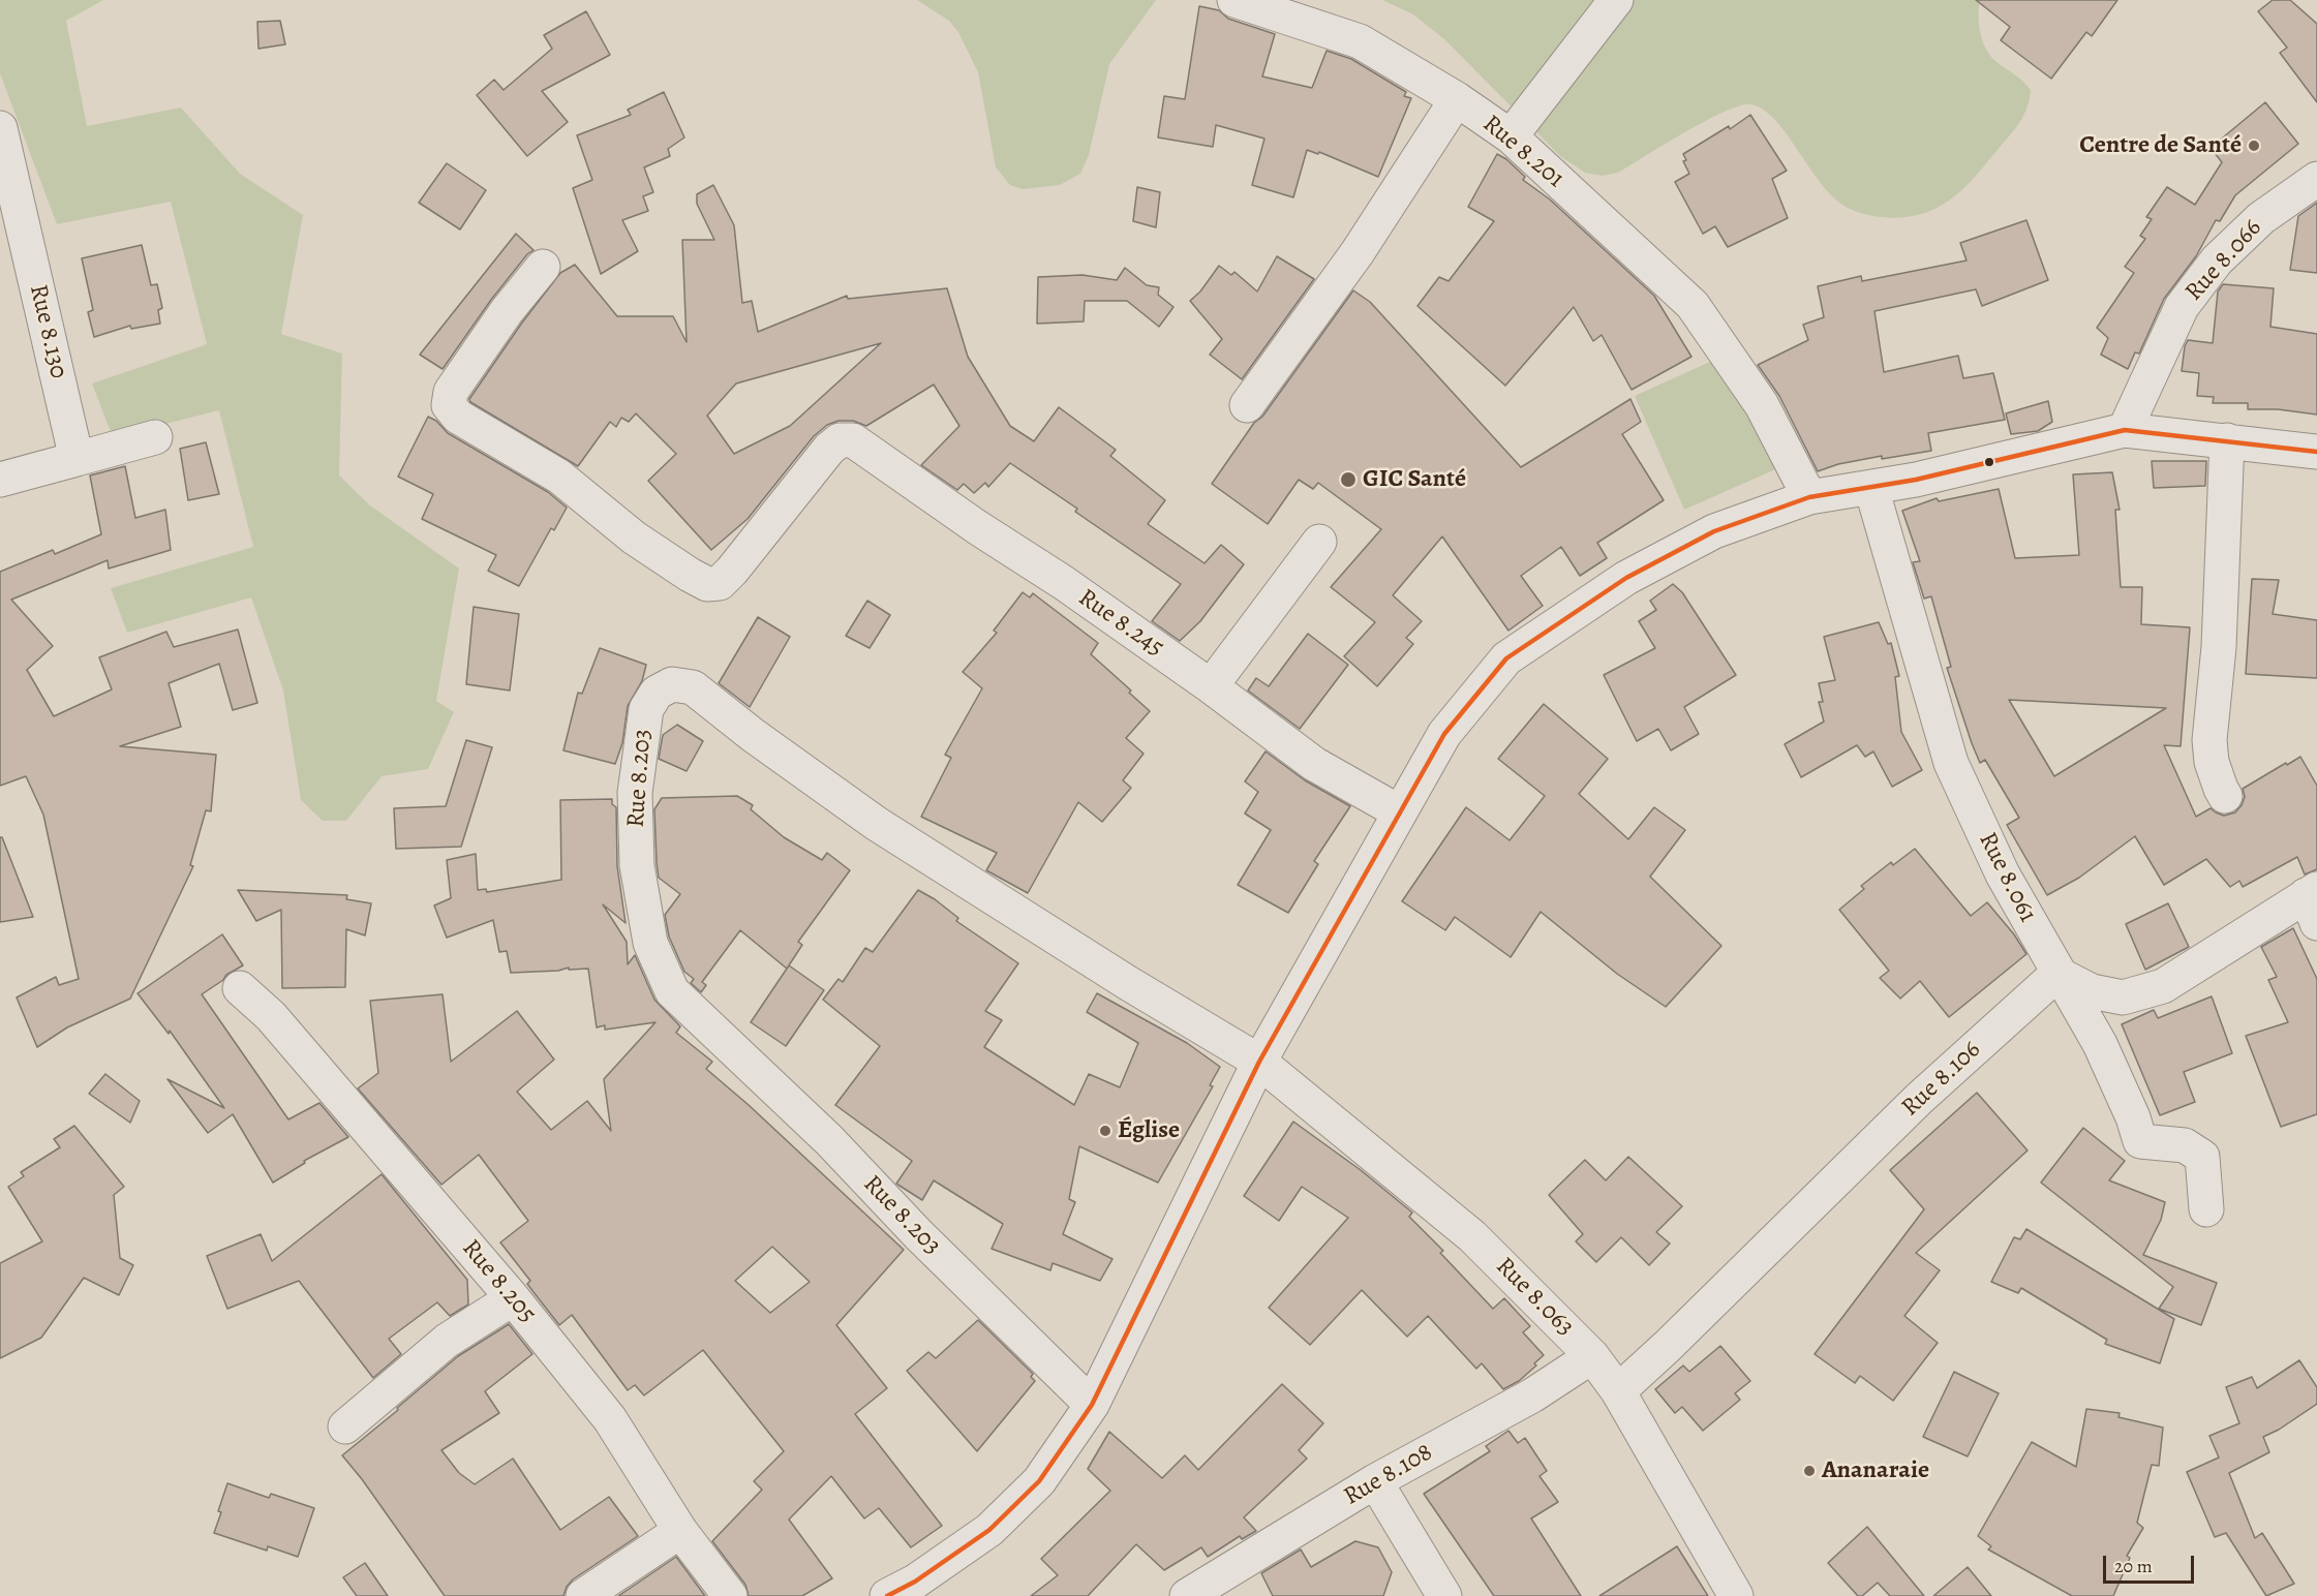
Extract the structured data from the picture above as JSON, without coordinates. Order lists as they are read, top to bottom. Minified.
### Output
{"streets":{"street":["Rue 8.201","Rue 8.066","Rue 8.130","Rue 8.245","Rue 8.203","Rue 8.061","Rue 8.106","Rue 8.205","Rue 8.063","Rue 8.108"]},"crossings":[["Rue 8.203","Rue 8.063"],["Rue 8.061","Rue 8.106"],["Rue 8.106","Rue 8.063"],["Rue 8.063","Rue 8.108"]],"places":["Centre de Santé","GIC Santé","Église","Ananaraie"],"scale_bar":"20 m"}
